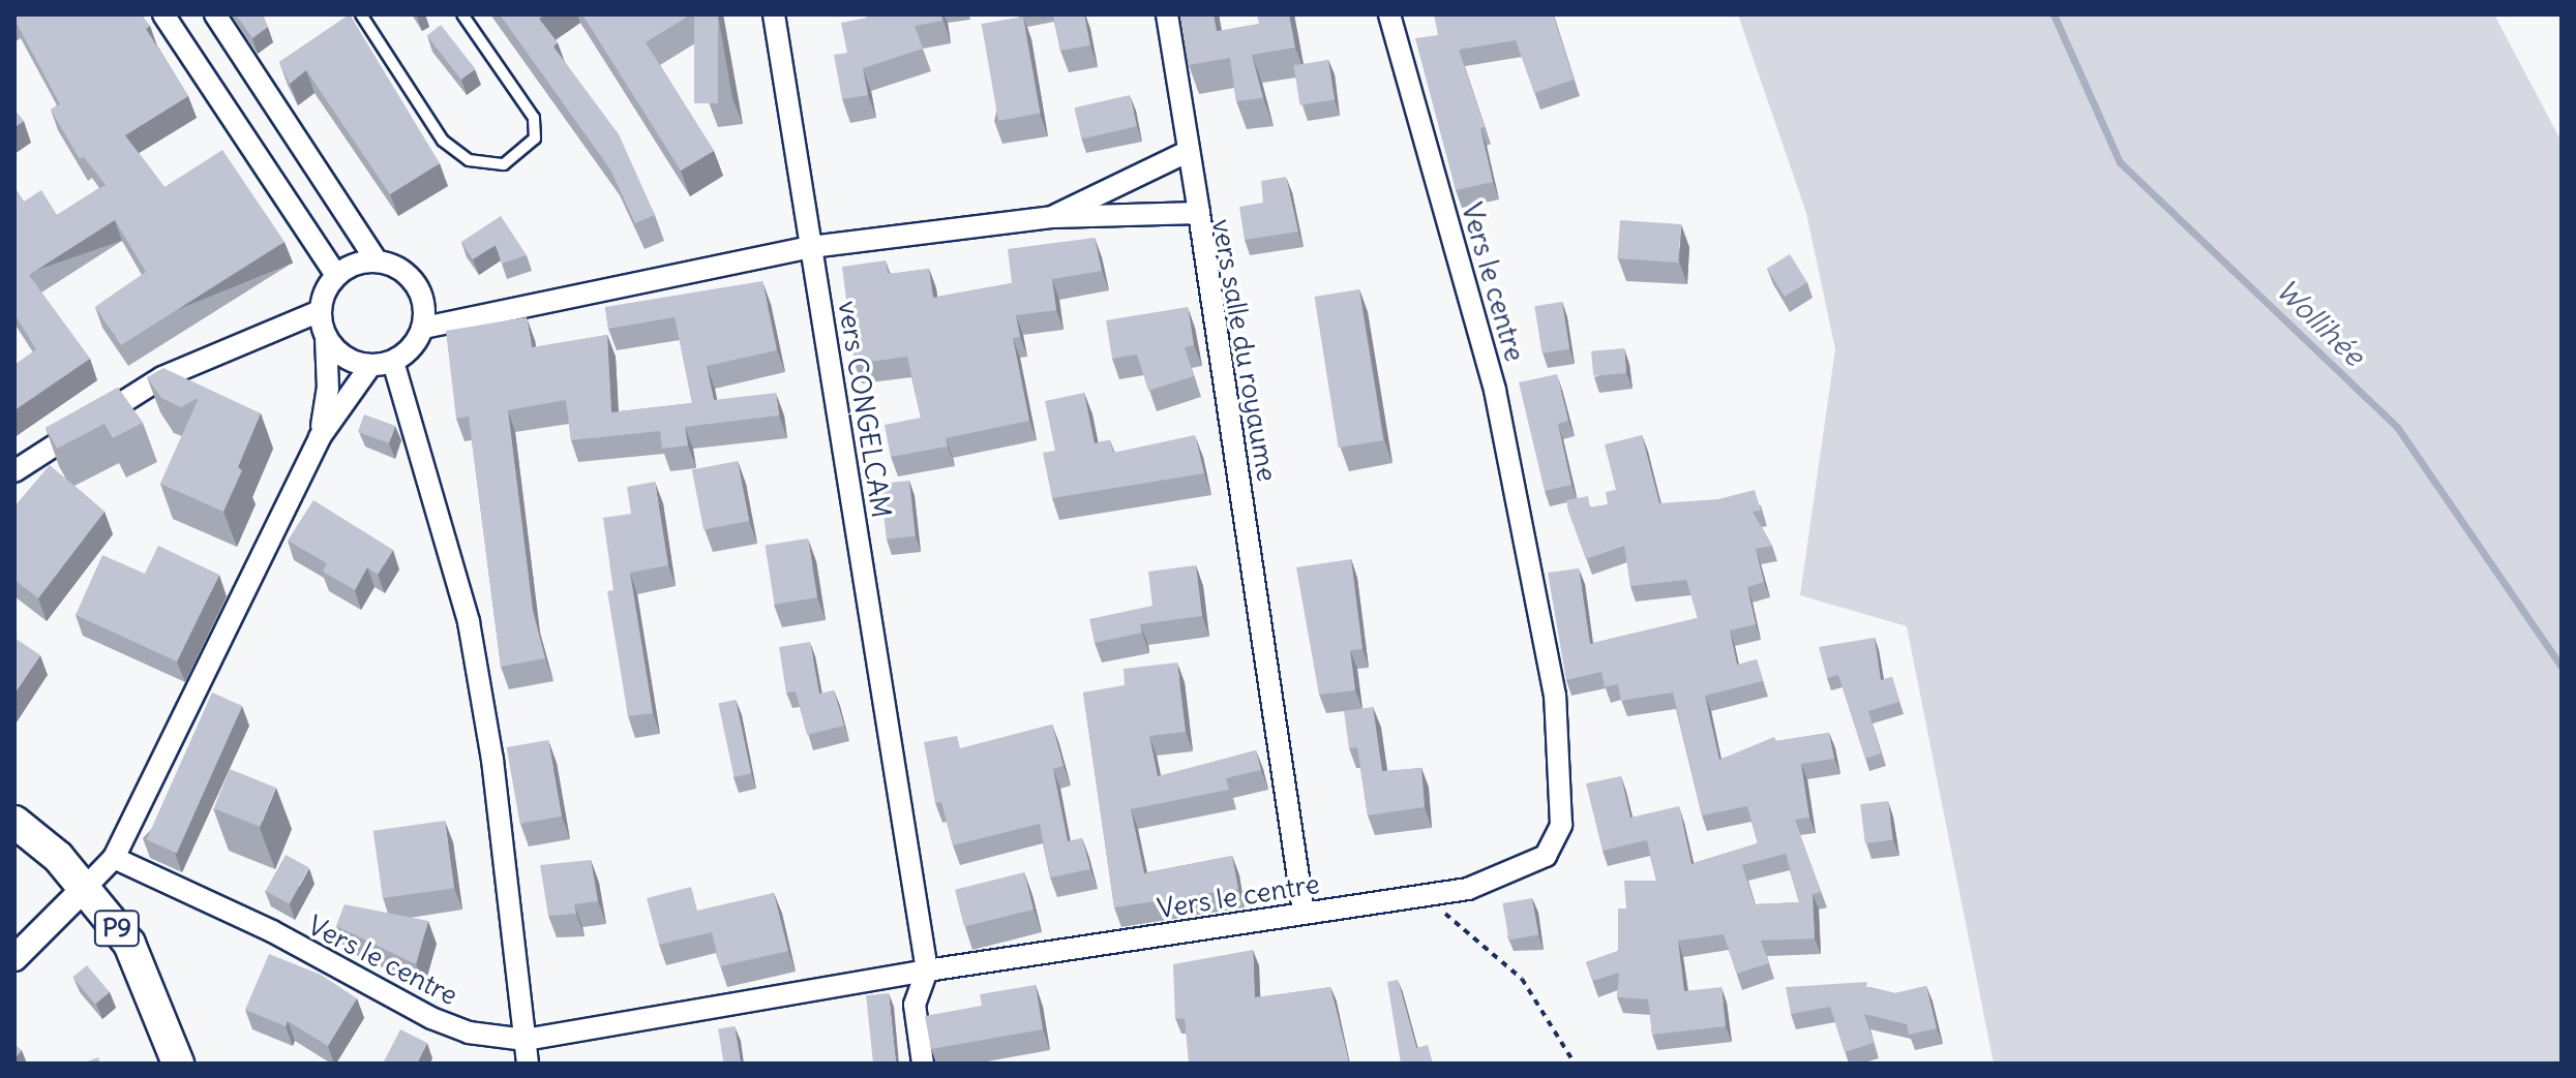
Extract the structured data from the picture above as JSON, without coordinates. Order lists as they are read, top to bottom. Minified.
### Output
{"streets":{"main road":["P9"],"street":["Vers le centre","vers salle du royaume","vers CONGELCAM"]},"crossings":[["Vers le centre","vers salle du royaume"],["Vers le centre","vers CONGELCAM"],["vers salle du royaume","vers CONGELCAM"]],"water":["Wollihée"]}
